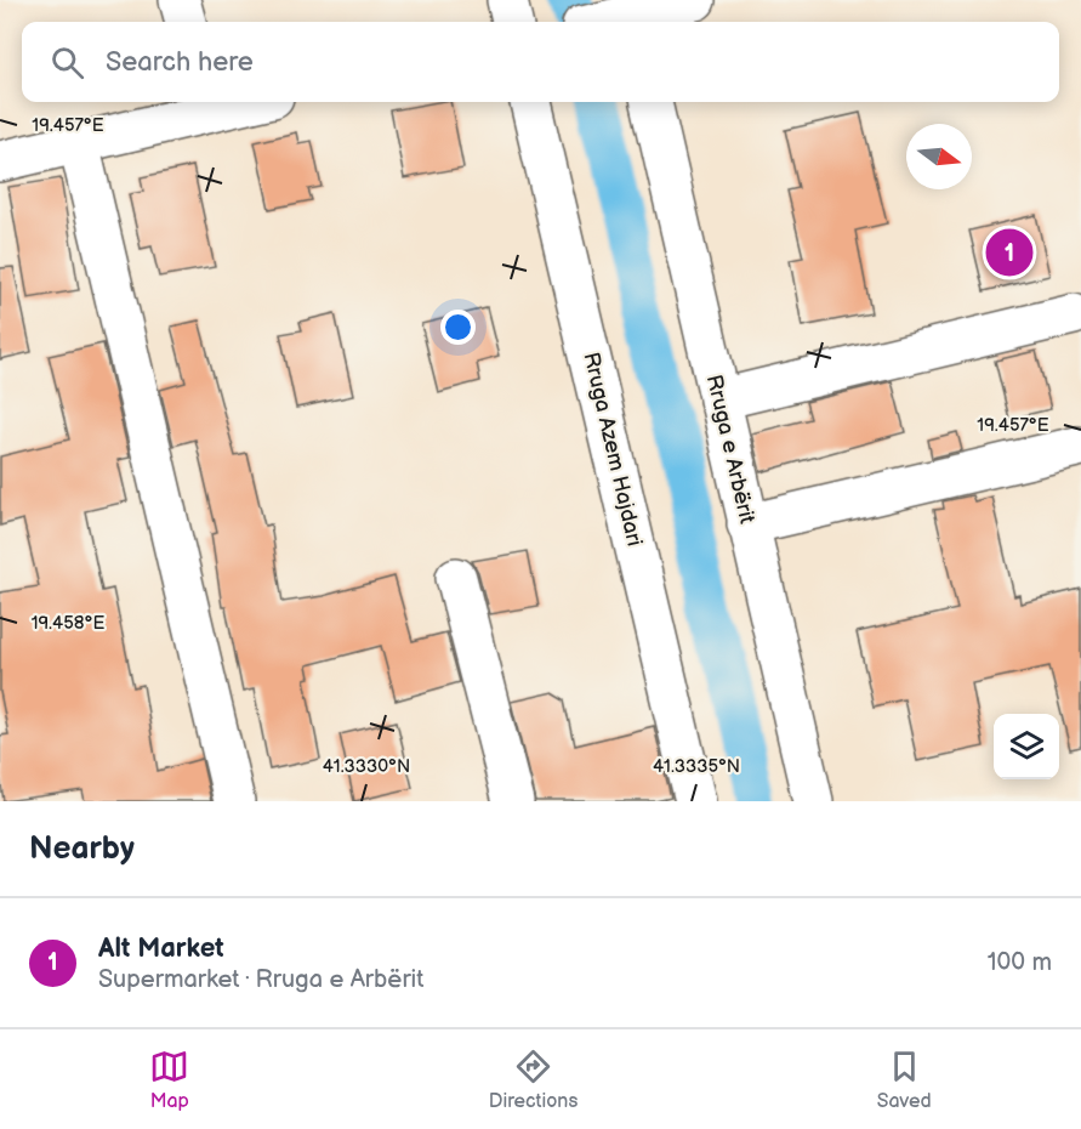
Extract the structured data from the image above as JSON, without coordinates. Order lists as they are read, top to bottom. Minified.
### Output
{"streets":{"street":["Rruga Azem Hajdari","Rruga e Arbërit"]},"north":"right","page":{"search":"Search here","pins":"1","heading":"Nearby","list":[{"mark":"1","name":"Alt Market","note":"Supermarket · Rruga e Arbërit","value":"100 m"}],"nav":["Map","Directions","Saved"]},"coordinates":["19.457°E","19.458°E","41.3330°N","41.3335°N"]}
